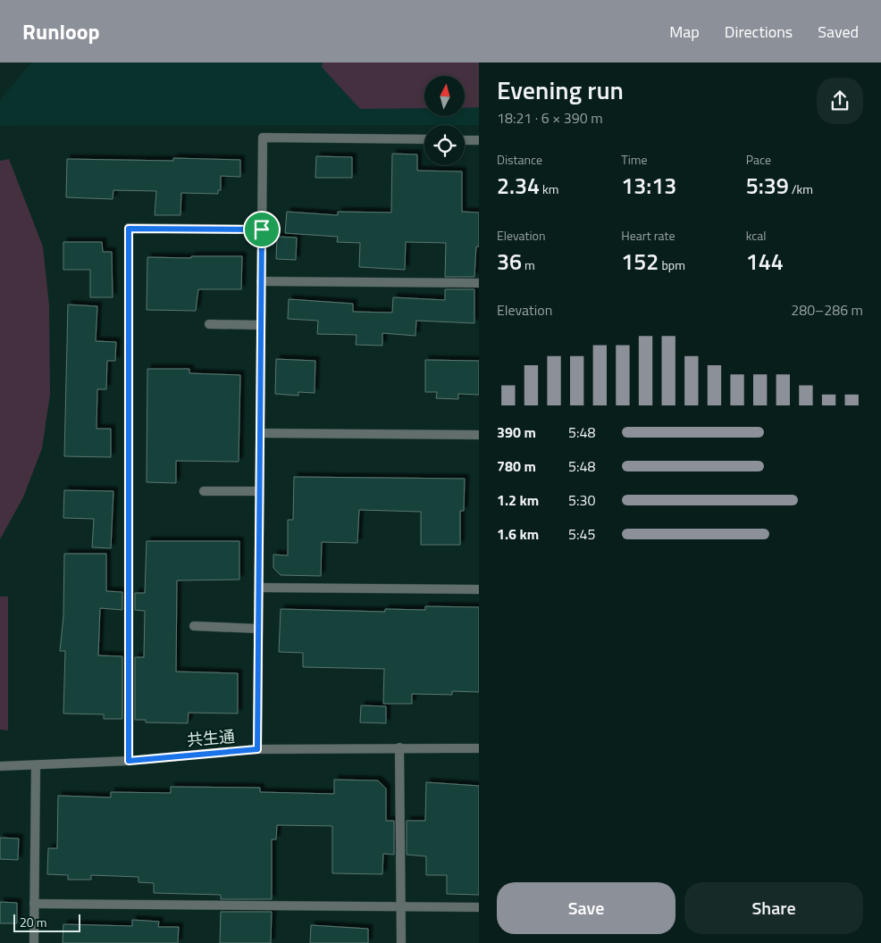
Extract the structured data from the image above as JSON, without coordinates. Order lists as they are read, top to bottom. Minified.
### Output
{"streets":{"street":["共生通"]},"scale_bar":"20 m","north":"top","page":{"header":"Runloop","nav":["Map","Directions","Saved"],"heading":["Evening run","18:21 · 6 × 390 m"],"stats":[["Distance","2.34 km"],["Time","13:13"],["Pace","5:39 /km"],["Elevation","36 m"],["Heart rate","152 bpm"],["kcal","144"]],"chart":["Elevation","280–286 m"],"list":[{"name":"390 m","note":"5:48"},{"name":"780 m","note":"5:48"},{"name":"1.2 km","note":"5:30"},{"name":"1.6 km","note":"5:45"}],"buttons":["Save","Share"],"scale":"20 m"}}
